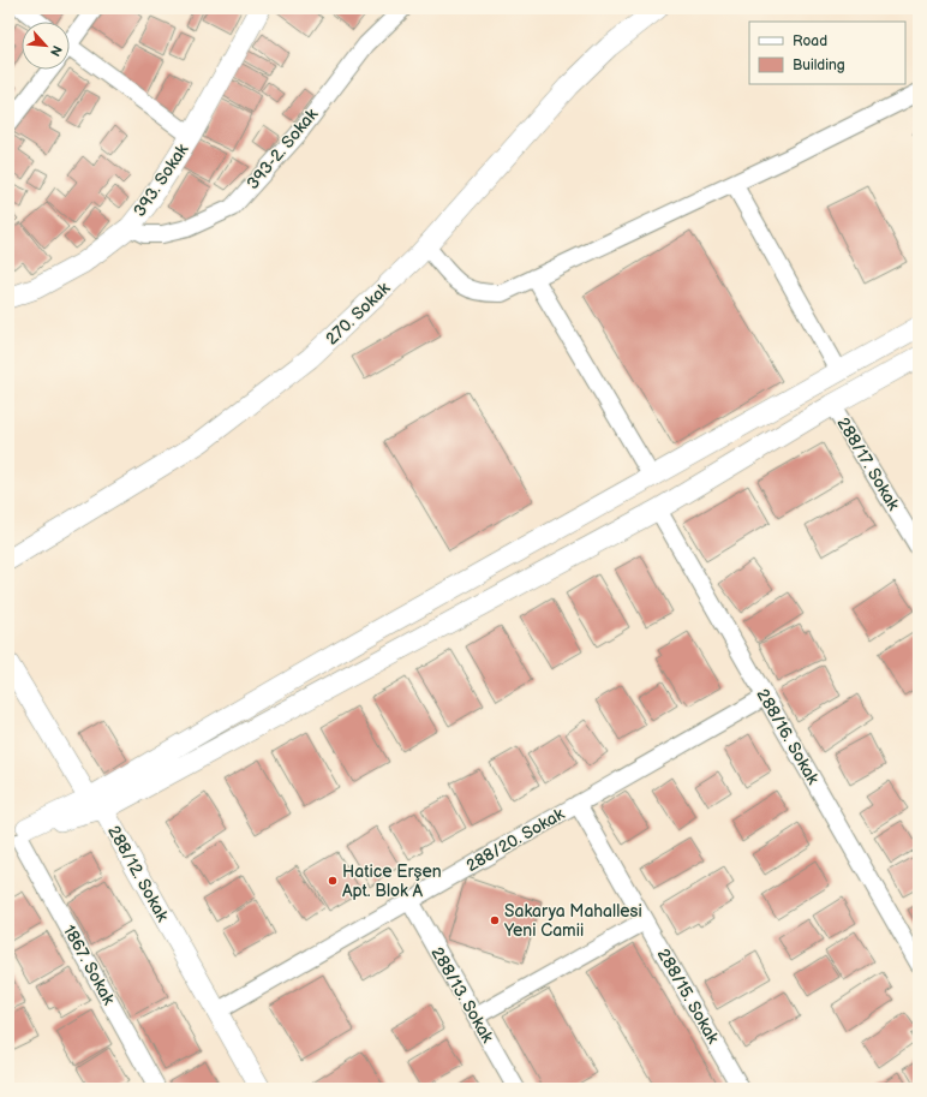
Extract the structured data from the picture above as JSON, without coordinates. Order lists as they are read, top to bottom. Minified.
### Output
{"streets":{"street":["393-2. Sokak","393. Sokak","270. Sokak","288/17. Sokak","288/16. Sokak","288/20. Sokak","288/12. Sokak","1867. Sokak","288/13. Sokak","288/15. Sokak"]},"crossings":[["393-2. Sokak","393. Sokak"],["288/16. Sokak","288/20. Sokak"],["288/20. Sokak","288/12. Sokak"],["288/20. Sokak","288/13. Sokak"],["288/20. Sokak","288/15. Sokak"]],"places":["Hatice Erşen Apt. Blok A","Sakarya Mahallesi Yeni Camii"],"legend":["Road","Building"],"north":"bottom right"}
